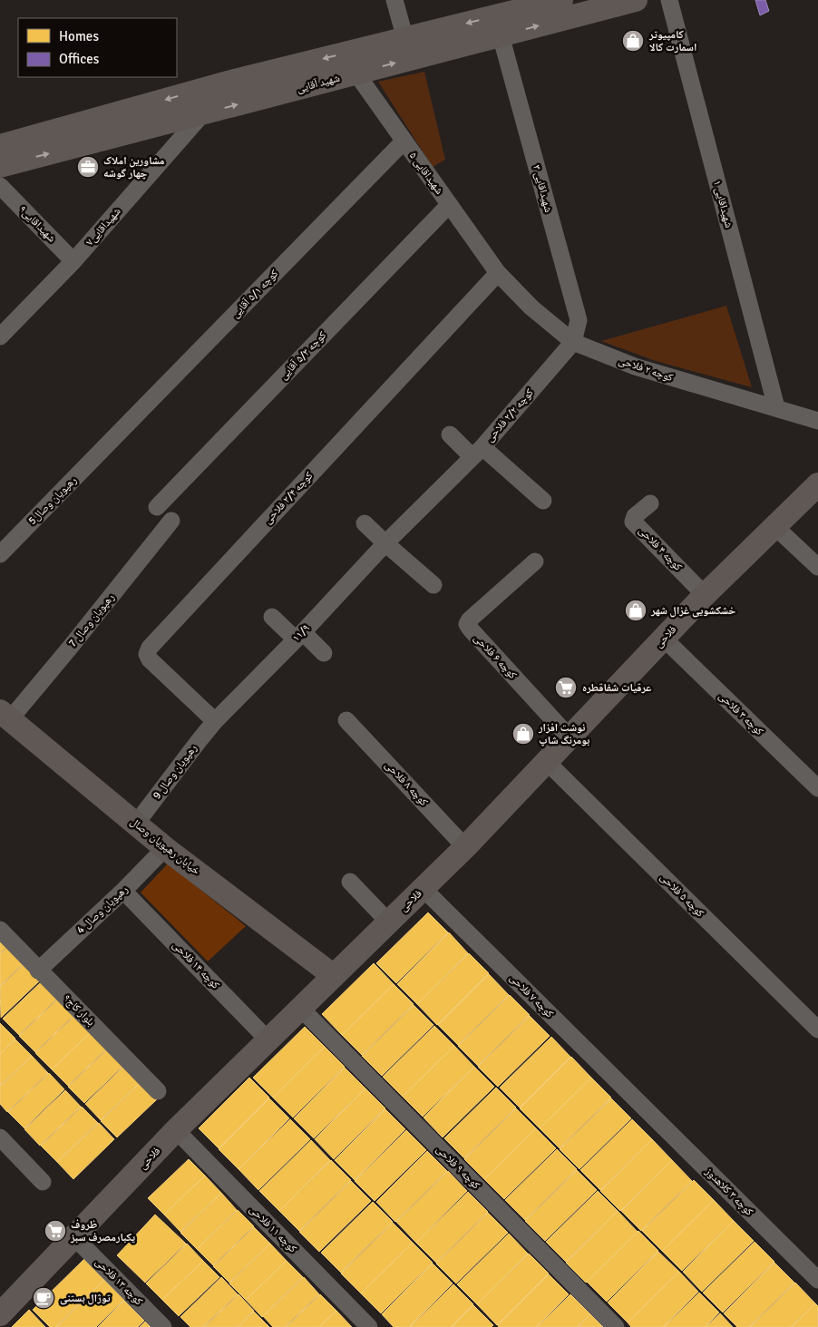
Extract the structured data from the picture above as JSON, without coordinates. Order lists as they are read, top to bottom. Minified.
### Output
{"streets":{"street":["شهید آقایی","۵ شهیداقایی","۳ شهیداقایی","۱ شهیداقایی","شهیداقایی۹","شهیداقایی۷","کوچه ۵/۱ آقایی","کوچه ۵/۳ آقایی","کوچه ۲ فلاحی","کوچه ۲/۲ فلاحی","کوچه ۲/۴ فلاحی","رهپویان وصال5","کوچه ۴ فلاحی","7 رهپویان وصال","۱۱/۹","فلاحی","کوچه ۶ فلاحی","کوچه ۳ فلاحی","9 رهپویان وصال","کوچه ۸ فلاحی","خیابان رهپویان وصال","کوچه ۵ فلاحی","4 رهپویان وصال","کوچه ۱۴ فلاحی","کوچه ۷ فلاحی","بلوار کاج۹","کوچه ۹ فلاحی","کوچه ۳ کلاهدوز","کوچه ۱۱ فلاحی","کوچه ۱۳ فلاحی"]},"crossings":[["شهید آقایی","۵ شهیداقایی"],["شهید آقایی","۳ شهیداقایی"],["شهید آقایی","شهیداقایی۷"],["۵ شهیداقایی","کوچه ۵/۱ آقایی"],["۵ شهیداقایی","کوچه ۵/۳ آقایی"],["۵ شهیداقایی","کوچه ۲ فلاحی"],["۵ شهیداقایی","کوچه ۲/۴ فلاحی"],["۳ شهیداقایی","کوچه ۲ فلاحی"],["۳ شهیداقایی","کوچه ۲/۲ فلاحی"],["۱ شهیداقایی","کوچه ۲ فلاحی"],["شهیداقایی۹","شهیداقایی۷"],["کوچه ۵/۱ آقایی","رهپویان وصال5"],["کوچه ۲ فلاحی","کوچه ۲/۲ فلاحی"],["کوچه ۲ فلاحی","کوچه ۲/۴ فلاحی"],["کوچه ۲/۲ فلاحی","۱۱/۹"],["کوچه ۲/۴ فلاحی","۱۱/۹"],["کوچه ۲/۴ فلاحی","9 رهپویان وصال"],["کوچه ۴ فلاحی","فلاحی"],["7 رهپویان وصال","خیابان رهپویان وصال"],["۱۱/۹","9 رهپویان وصال"],["فلاحی","کوچه ۶ فلاحی"],["فلاحی","کوچه ۳ فلاحی"],["فلاحی","کوچه ۸ فلاحی"],["فلاحی","خیابان رهپویان وصال"],["فلاحی","کوچه ۵ فلاحی"],["فلاحی","کوچه ۱۴ فلاحی"],["فلاحی","کوچه ۷ فلاحی"],["فلاحی","کوچه ۹ فلاحی"],["فلاحی","کوچه ۱۱ فلاحی"],["فلاحی","کوچه ۱۳ فلاحی"],["9 رهپویان وصال","خیابان رهپویان وصال"],["خیابان رهپویان وصال","4 رهپویان وصال"],["4 رهپویان وصال","کوچه ۱۴ فلاحی"],["4 رهپویان وصال","بلوار کاج۹"],["کوچه ۷ فلاحی","کوچه ۳ کلاهدوز"]],"places":{"shop":["کامپیوتر اسمارت کالا","خشکشویی غزال شهر","نوشت افزار بومرنگ شاپ"],"office":["مشاورین املاک چهار گوشه"],"supermarket":["عرقیات شفاقطره","ظروف یکبارمصرف سبز"],"cafe":["توژال بستنی"]},"legend":["Homes","Offices"]}
